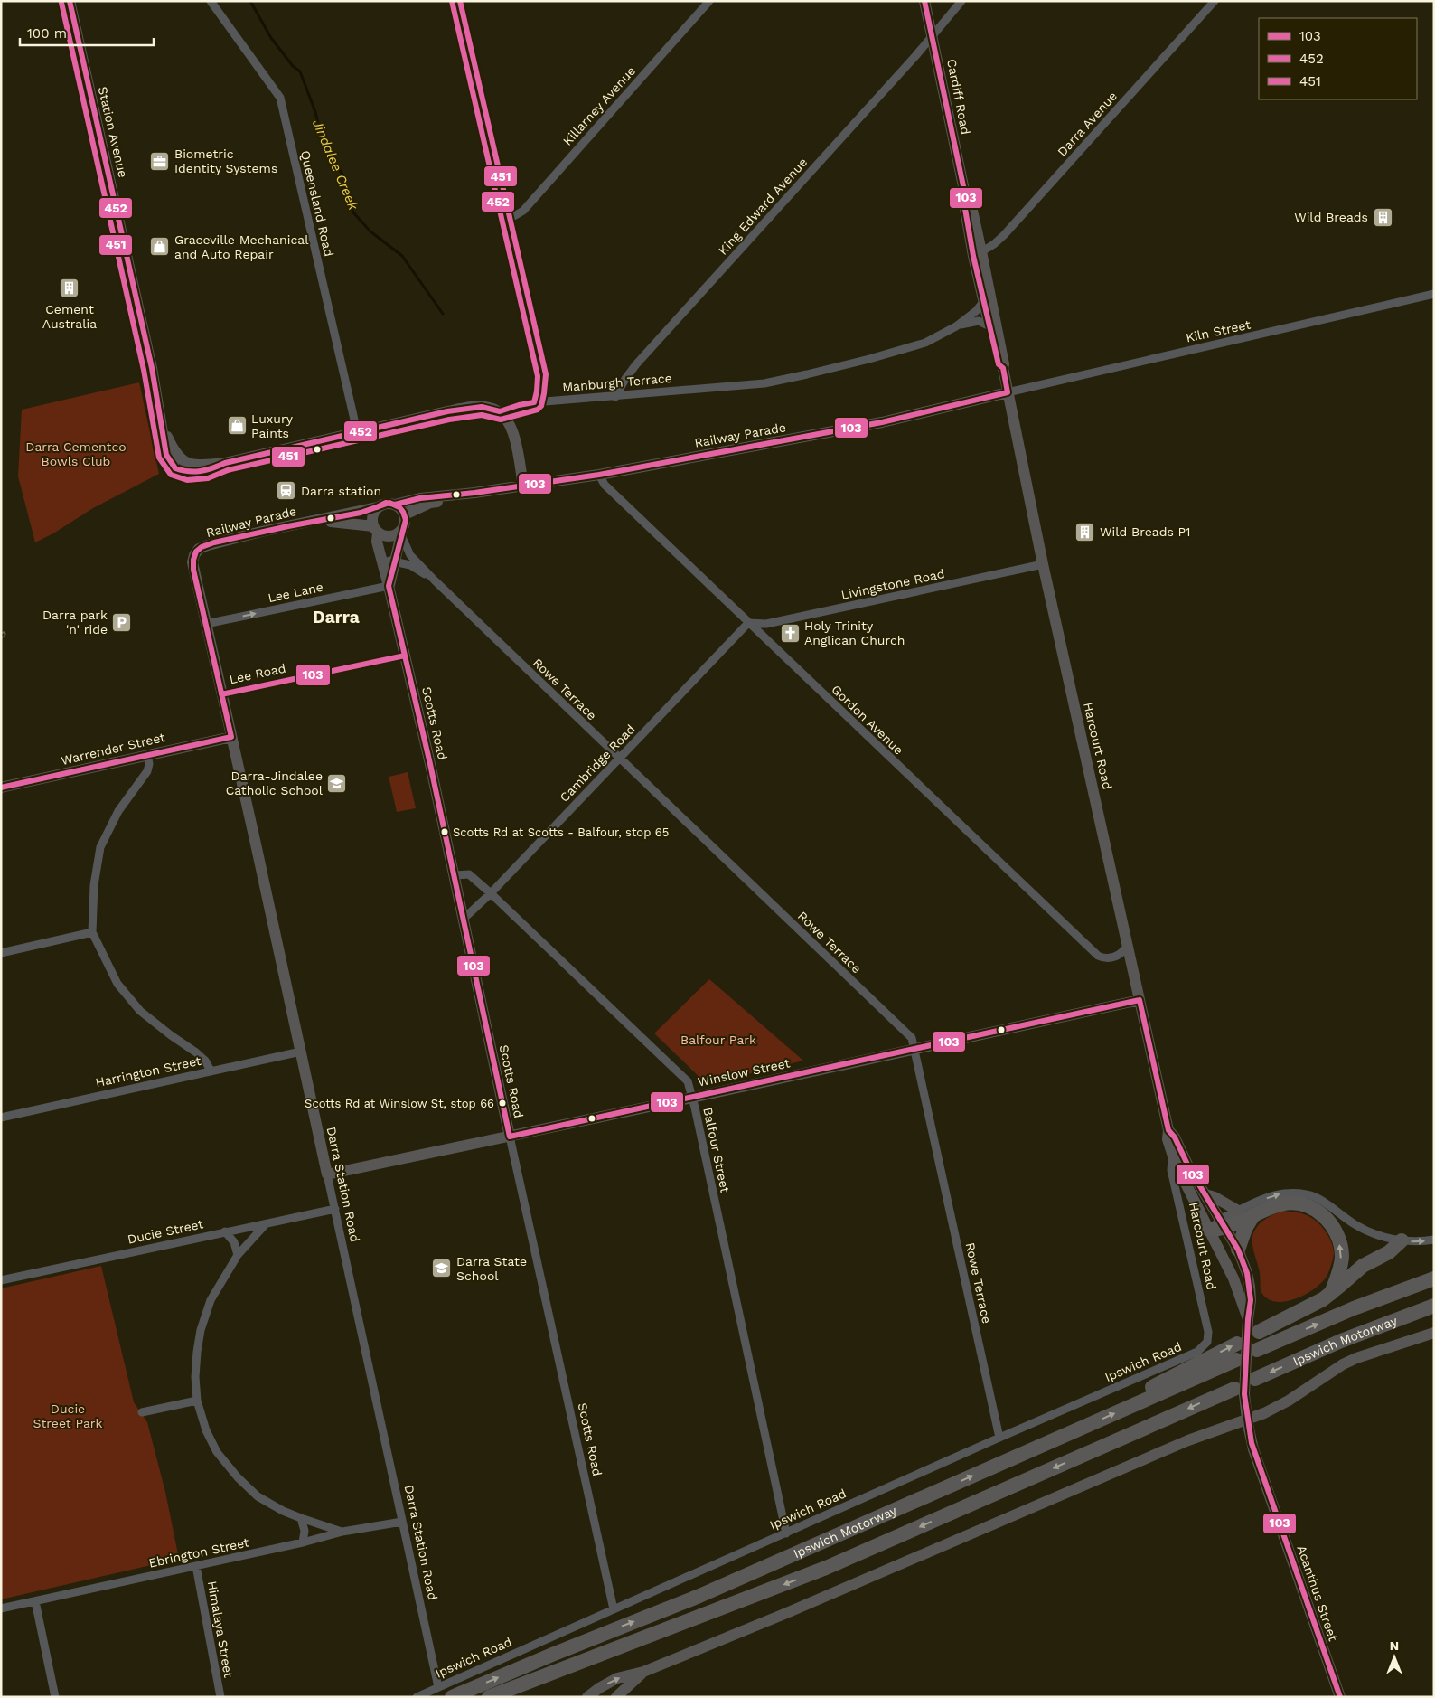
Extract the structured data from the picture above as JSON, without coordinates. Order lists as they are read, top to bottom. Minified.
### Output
{"streets":{"highway":["Ipswich Motorway"],"street":["Cardiff Road","Killarney Avenue","Darra Avenue","Station Avenue","Queensland Road","King Edward Avenue","Kiln Street","Manburgh Terrace","Railway Parade","Livingstone Road","Lee Lane","Lee Road","Rowe Terrace","Gordon Avenue","Scotts Road","Harcourt Road","Warrender Street","Cambridge Road","Harrington Street","Winslow Street","Balfour Street","Darra Station Road","Ducie Street","Ipswich Road","Ebrington Street","Acanthus Street","Himalaya Street"]},"crossings":[["Cardiff Road","Darra Avenue"],["Cardiff Road","King Edward Avenue"],["Cardiff Road","Manburgh Terrace"],["Cardiff Road","Harcourt Road"],["Station Avenue","Manburgh Terrace"],["Queensland Road","Manburgh Terrace"],["King Edward Avenue","Manburgh Terrace"],["Kiln Street","Railway Parade"],["Kiln Street","Harcourt Road"],["Manburgh Terrace","Harcourt Road"],["Railway Parade","Rowe Terrace"],["Railway Parade","Gordon Avenue"],["Railway Parade","Scotts Road"],["Railway Parade","Harcourt Road"],["Railway Parade","Darra Station Road"],["Livingstone Road","Gordon Avenue"],["Livingstone Road","Harcourt Road"],["Livingstone Road","Cambridge Road"],["Lee Lane","Scotts Road"],["Lee Lane","Darra Station Road"],["Lee Road","Scotts Road"],["Lee Road","Darra Station Road"],["Rowe Terrace","Scotts Road"],["Rowe Terrace","Cambridge Road"],["Rowe Terrace","Winslow Street"],["Rowe Terrace","Ipswich Road"],["Gordon Avenue","Harcourt Road"],["Gordon Avenue","Cambridge Road"],["Scotts Road","Cambridge Road"],["Scotts Road","Winslow Street"],["Scotts Road","Balfour Street"],["Scotts Road","Ipswich Road"],["Harcourt Road","Winslow Street"],["Harcourt Road","Ipswich Motorway"],["Harcourt Road","Ipswich Road"],["Harcourt Road","Acanthus Street"],["Warrender Street","Darra Station Road"],["Cambridge Road","Balfour Street"],["Harrington Street","Darra Station Road"],["Winslow Street","Balfour Street"],["Winslow Street","Darra Station Road"],["Balfour Street","Ipswich Road"],["Darra Station Road","Ducie Street"],["Darra Station Road","Ipswich Road"],["Darra Station Road","Ebrington Street"],["Ebrington Street","Himalaya Street"]],"one_way":["Lee Lane"],"districts":["Darra"],"water":["Jindalee Creek"],"parks":["Darra Cementco Bowls Club","Balfour Park","Ducie Street Park"],"places":{"office":["Biometric Identity Systems"],"building":["Wild Breads","Cement Australia","Wild Breads P1"],"shop":["Graceville Mechanical and Auto Repair","Luxury Paints"],"station":["Darra station"],"parking":["Darra park 'n' ride"],"church":["Holy Trinity Anglican Church"],"school or university":["Darra-Jindalee Catholic School","Darra State School"],"other":["Scotts Rd at Scotts - Balfour, stop 65","Scotts Rd at Winslow St, stop 66"]},"lines":["transit line 103","transit line 452","transit line 451"],"legend":["103","452","451"],"scale_bar":"100 m","north":"top"}
